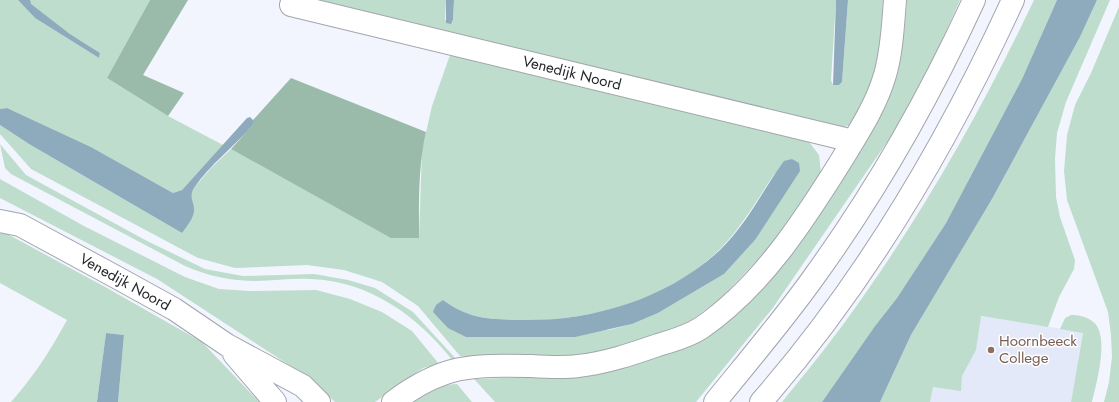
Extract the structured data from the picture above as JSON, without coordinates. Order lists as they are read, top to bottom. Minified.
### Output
{"streets":{"street":["Venedijk Noord"]},"places":["Hoornbeeck College"]}
